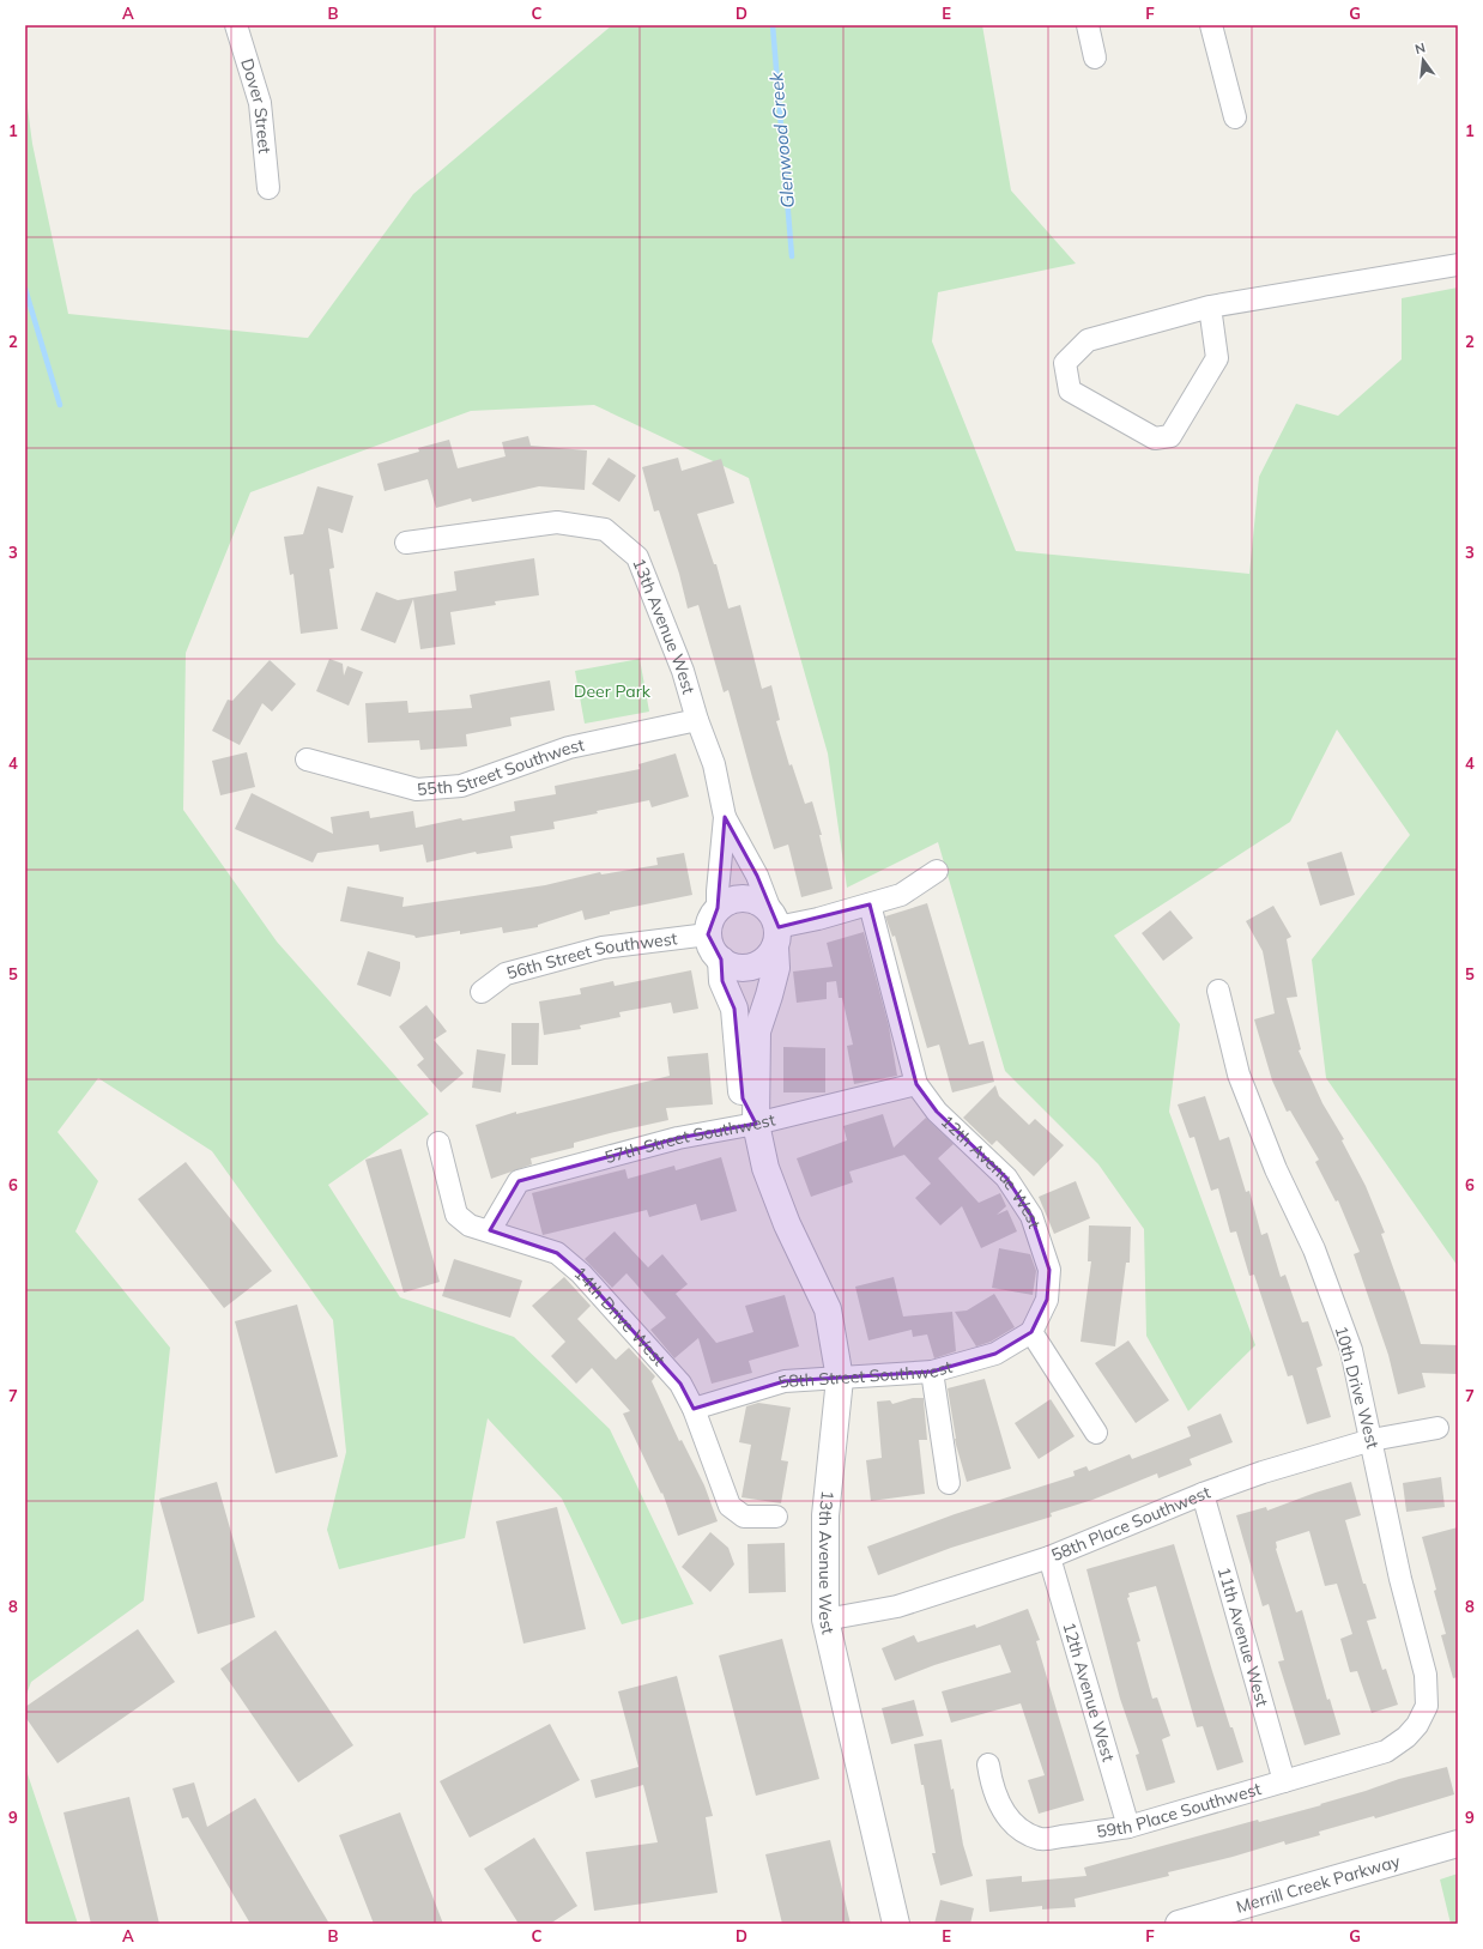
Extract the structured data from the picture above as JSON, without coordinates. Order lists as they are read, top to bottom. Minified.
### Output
{"streets":{"street":["Dover Street","13th Avenue West","55th Street Southwest","56th Street Southwest","57th Street Southwest","12th Avenue West","14th Drive West","58th Street Southwest","10th Drive West","58th Place Southwest","11th Avenue West","59th Place Southwest","Merrill Creek Parkway"]},"crossings":[["13th Avenue West","55th Street Southwest"],["13th Avenue West","56th Street Southwest"],["13th Avenue West","57th Street Southwest"],["13th Avenue West","58th Street Southwest"],["13th Avenue West","58th Place Southwest"],["57th Street Southwest","12th Avenue West"],["57th Street Southwest","14th Drive West"],["12th Avenue West","58th Street Southwest"],["12th Avenue West","58th Place Southwest"],["12th Avenue West","59th Place Southwest"],["14th Drive West","58th Street Southwest"],["10th Drive West","58th Place Southwest"],["10th Drive West","59th Place Southwest"],["58th Place Southwest","11th Avenue West"],["11th Avenue West","59th Place Southwest"]],"water":["Glenwood Creek"],"parks":["Deer Park"],"north":"top","grid":{"columns":["A","B","C","D","E","F","G"],"rows":["1","2","3","4","5","6","7","8","9"]}}
